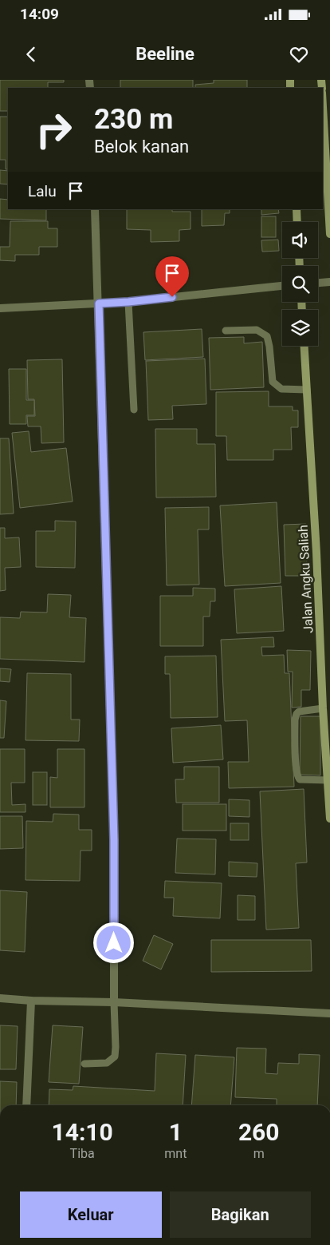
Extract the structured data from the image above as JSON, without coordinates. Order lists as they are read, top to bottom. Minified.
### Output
{"streets":{"main road":["Jalan Angku Saliah"]},"page":{"status":"14:09","header":"Beeline","turn":["230 m","Belok kanan"],"then":"Lalu","eta":["14:10","Tiba","1","mnt","260","m"],"buttons":["Keluar","Bagikan"]}}
